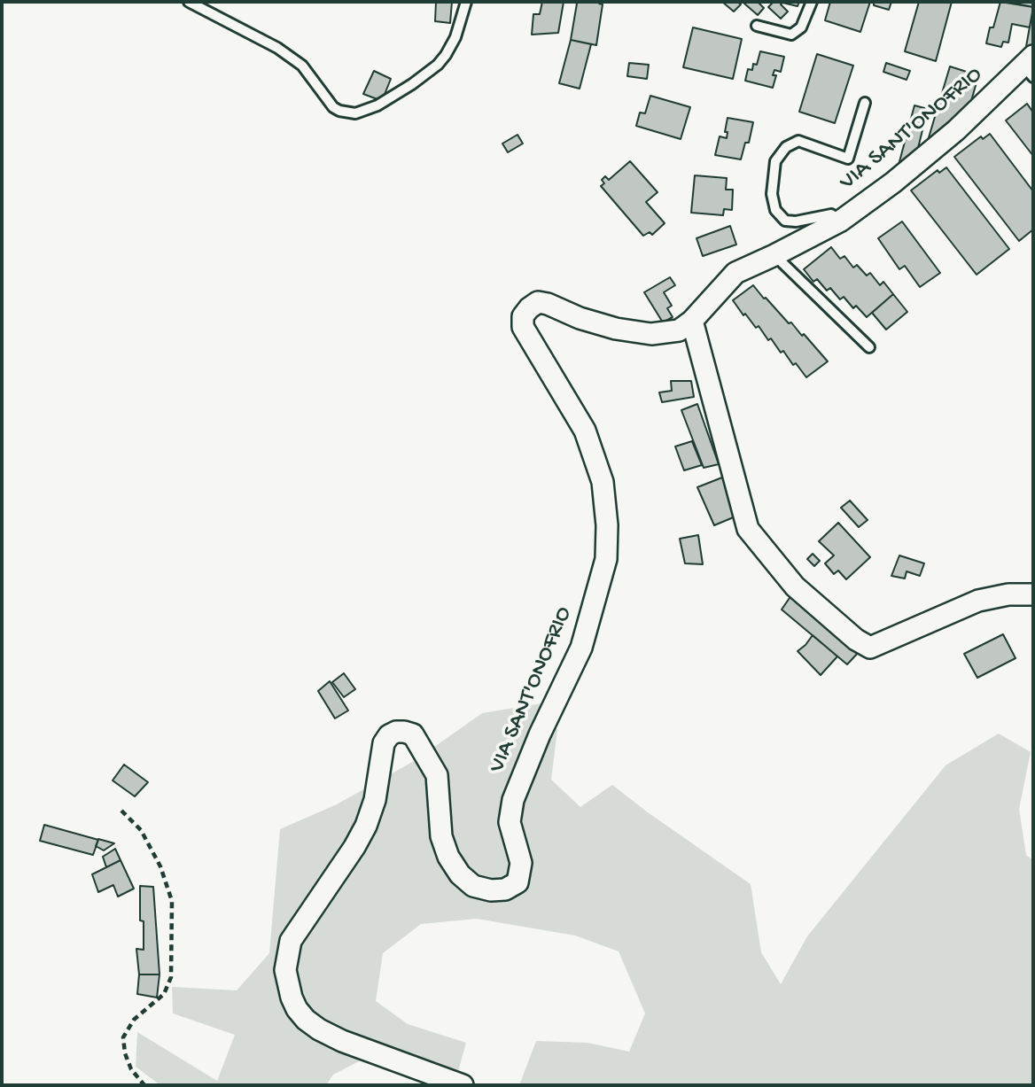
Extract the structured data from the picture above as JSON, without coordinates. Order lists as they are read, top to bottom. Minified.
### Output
{"streets":{"street":["VIA SANT'ONOFRIO"]}}
